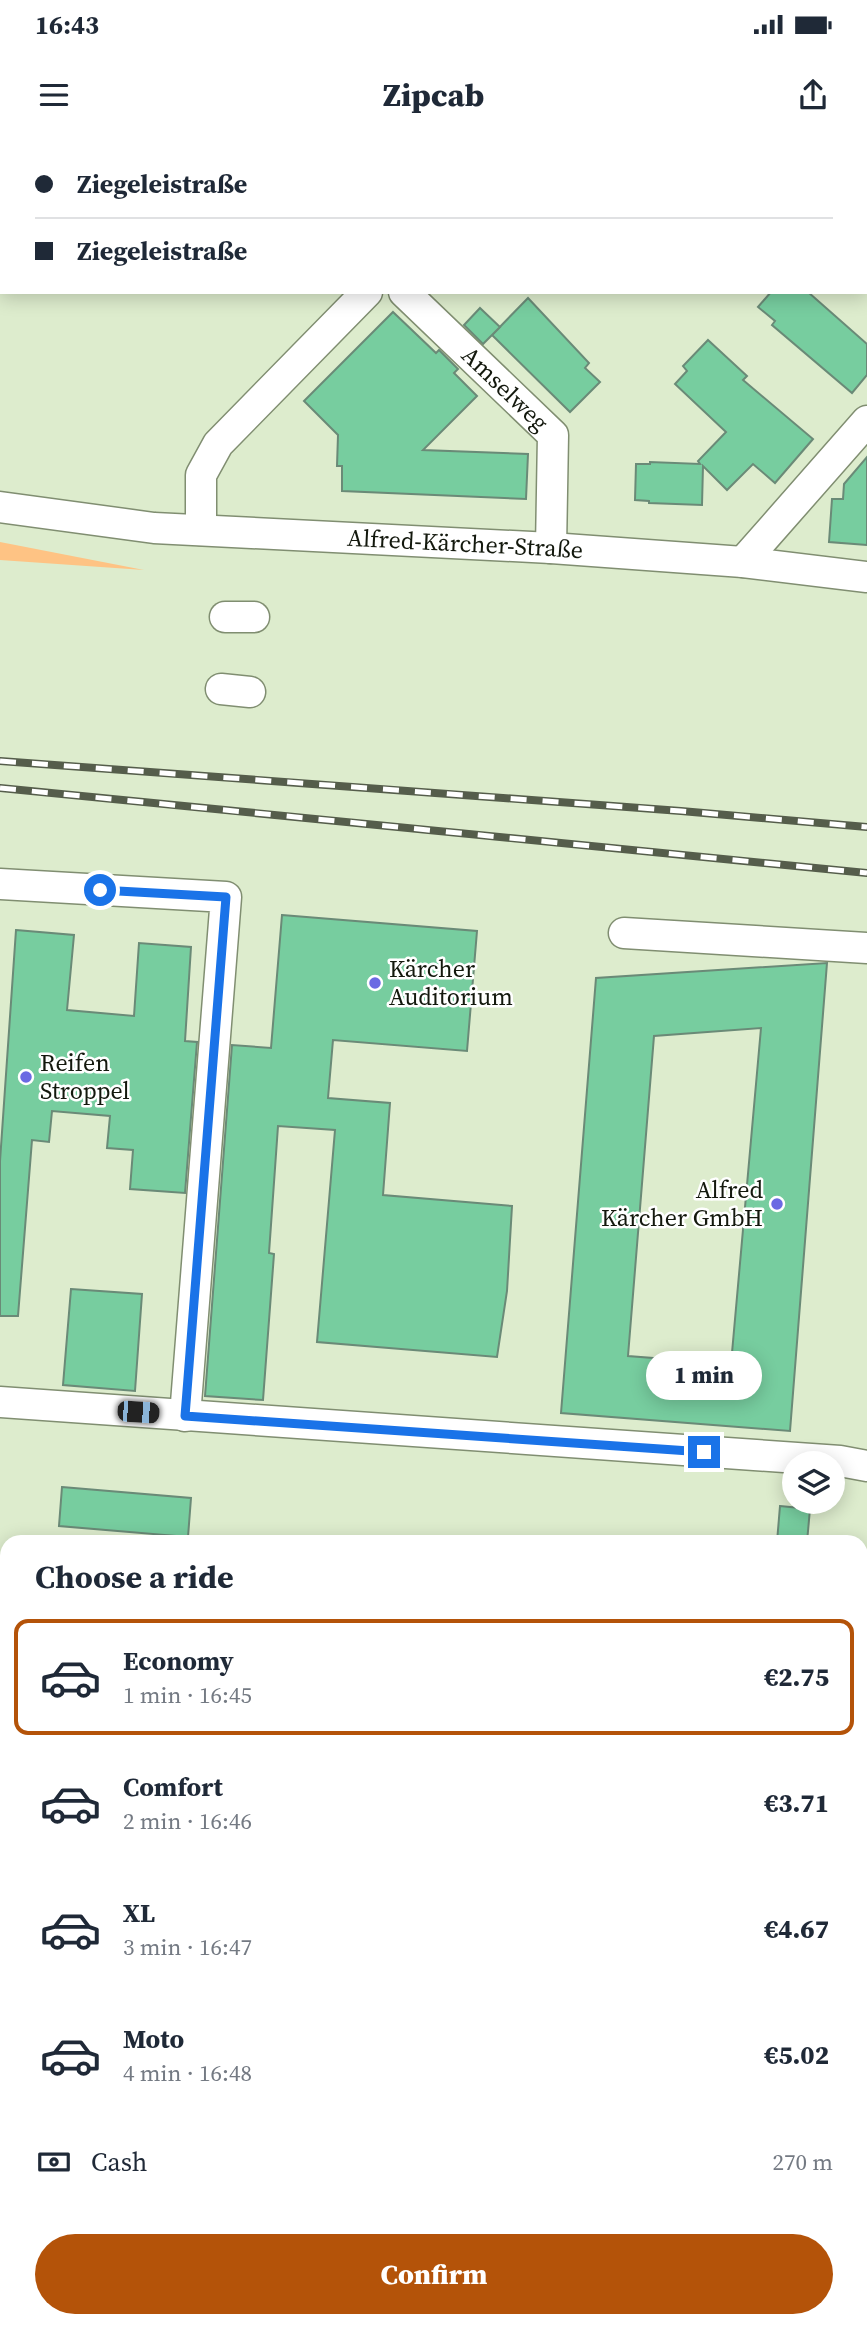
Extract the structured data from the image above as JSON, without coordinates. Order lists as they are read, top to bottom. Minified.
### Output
{"streets":{"street":["Amselweg","Alfred-Kärcher-Straße"]},"crossings":[["Amselweg","Alfred-Kärcher-Straße"]],"places":["Kärcher Auditorium","Reifen Stroppel","Alfred Kärcher GmbH"],"page":{"status":"16:43","header":"Zipcab","banner":["Ziegeleistraße","Ziegeleistraße"],"bubble":"1 min","heading":"Choose a ride","list":[{"name":"Economy","note":"1 min · 16:45","value":"€2.75"},{"name":"Comfort","note":"2 min · 16:46","value":"€3.71"},{"name":"XL","note":"3 min · 16:47","value":"€4.67"},{"name":"Moto","note":"4 min · 16:48","value":"€5.02"}],"pay":["Cash","270 m"],"buttons":"Confirm"}}
